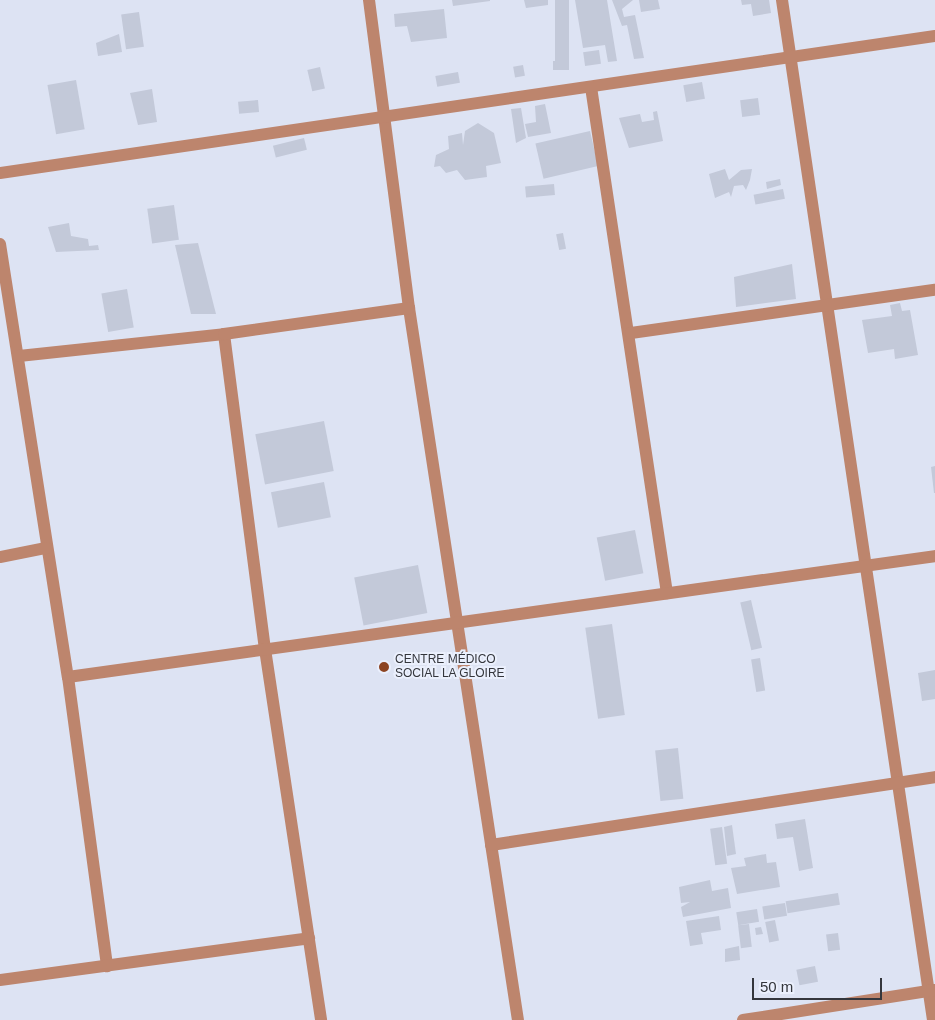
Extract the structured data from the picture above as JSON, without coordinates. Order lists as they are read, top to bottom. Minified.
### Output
{"places":["CENTRE MÉDICO SOCIAL LA GLOIRE"],"scale_bar":"50 m"}
